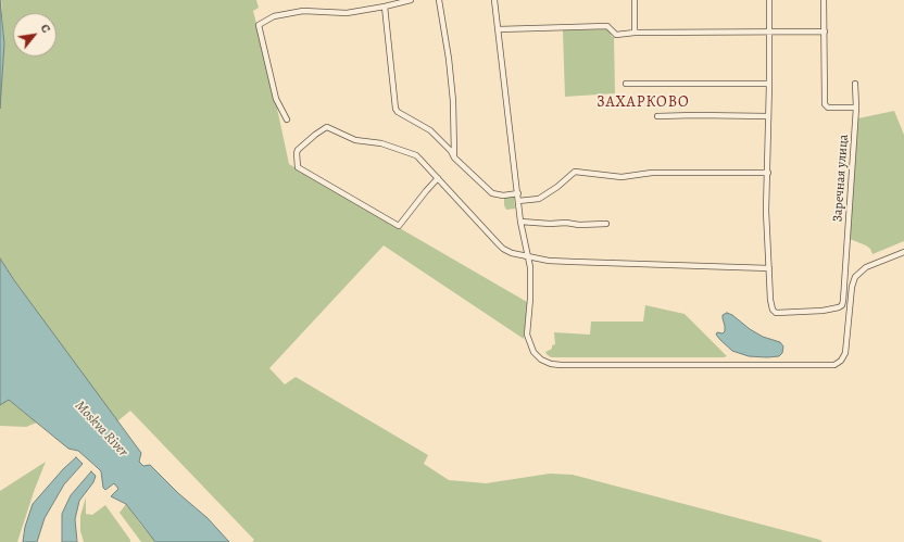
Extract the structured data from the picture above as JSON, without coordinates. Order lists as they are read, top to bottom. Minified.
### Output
{"streets":{"street":["Заречная улица"]},"districts":["ЗАХАРКОВО"],"water":["Moskva River"],"north":"top right"}
